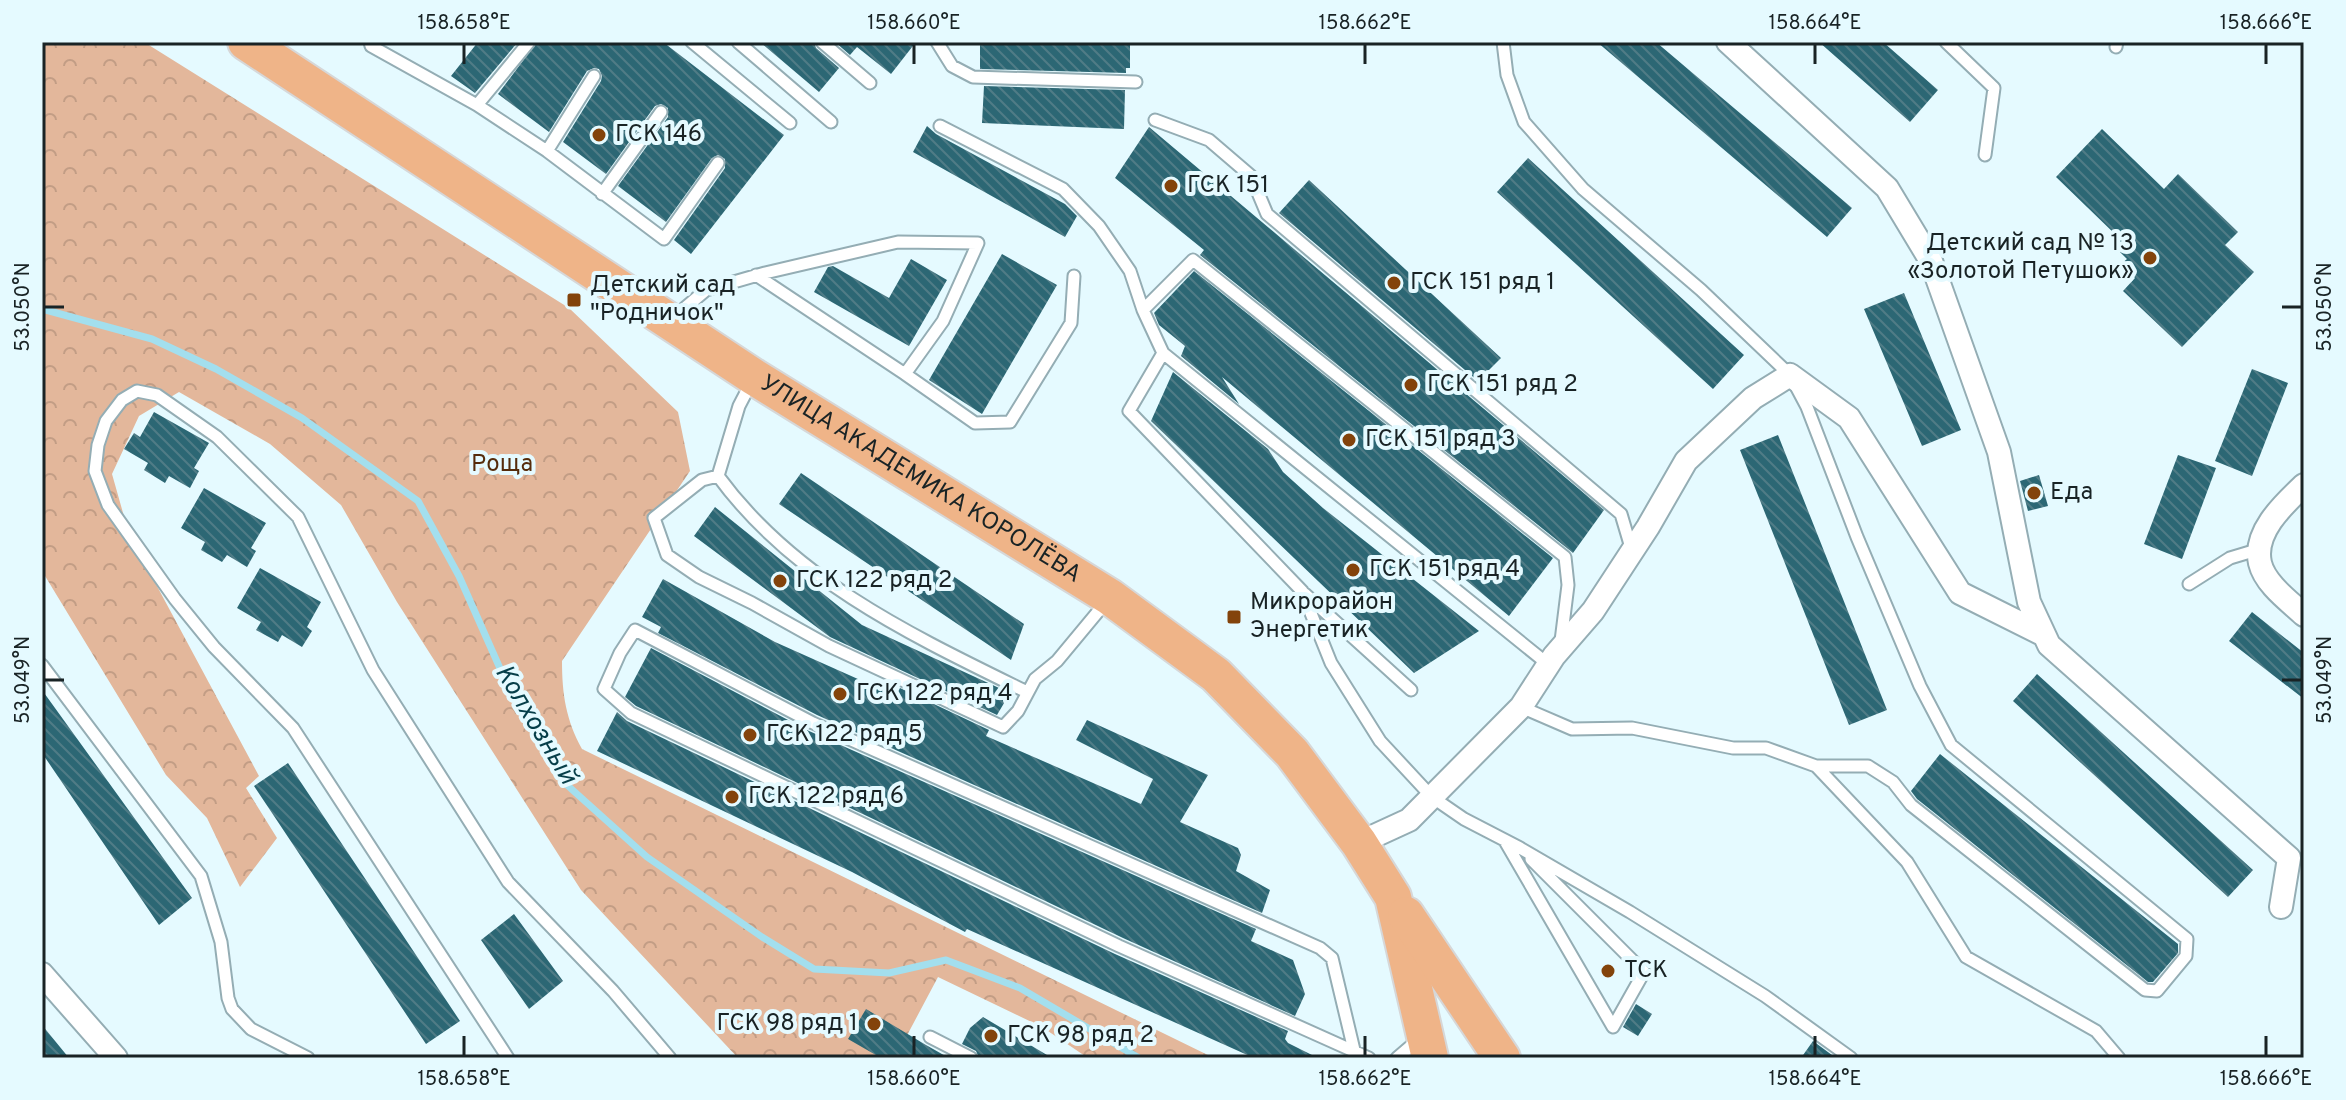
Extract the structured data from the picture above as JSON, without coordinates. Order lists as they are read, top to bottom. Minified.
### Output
{"streets":{"main road":["УЛИЦА АКАДЕМИКА КОРОЛЁВА"]},"water":["Колхозный"],"parks":["Роща"],"places":{"other":["ГСК 146","ГСК 151","Детский сад № 13 «Золотой Петушок»","ГСК 151 ряд 1","ГСК 151 ряд 2","ГСК 151 ряд 3","Еда","ГСК 151 ряд 4","ГСК 122 ряд 2","ГСК 122 ряд 4","ГСК 122 ряд 5","ГСК 122 ряд 6","ТСК","ГСК 98 ряд 1","ГСК 98 ряд 2"],"transit":["Детский сад \"Родничок\"","Микрорайон Энергетик"]},"coordinates":["158.658°E","158.660°E","158.662°E","158.664°E","158.666°E","53.050°N","53.049°N"]}
